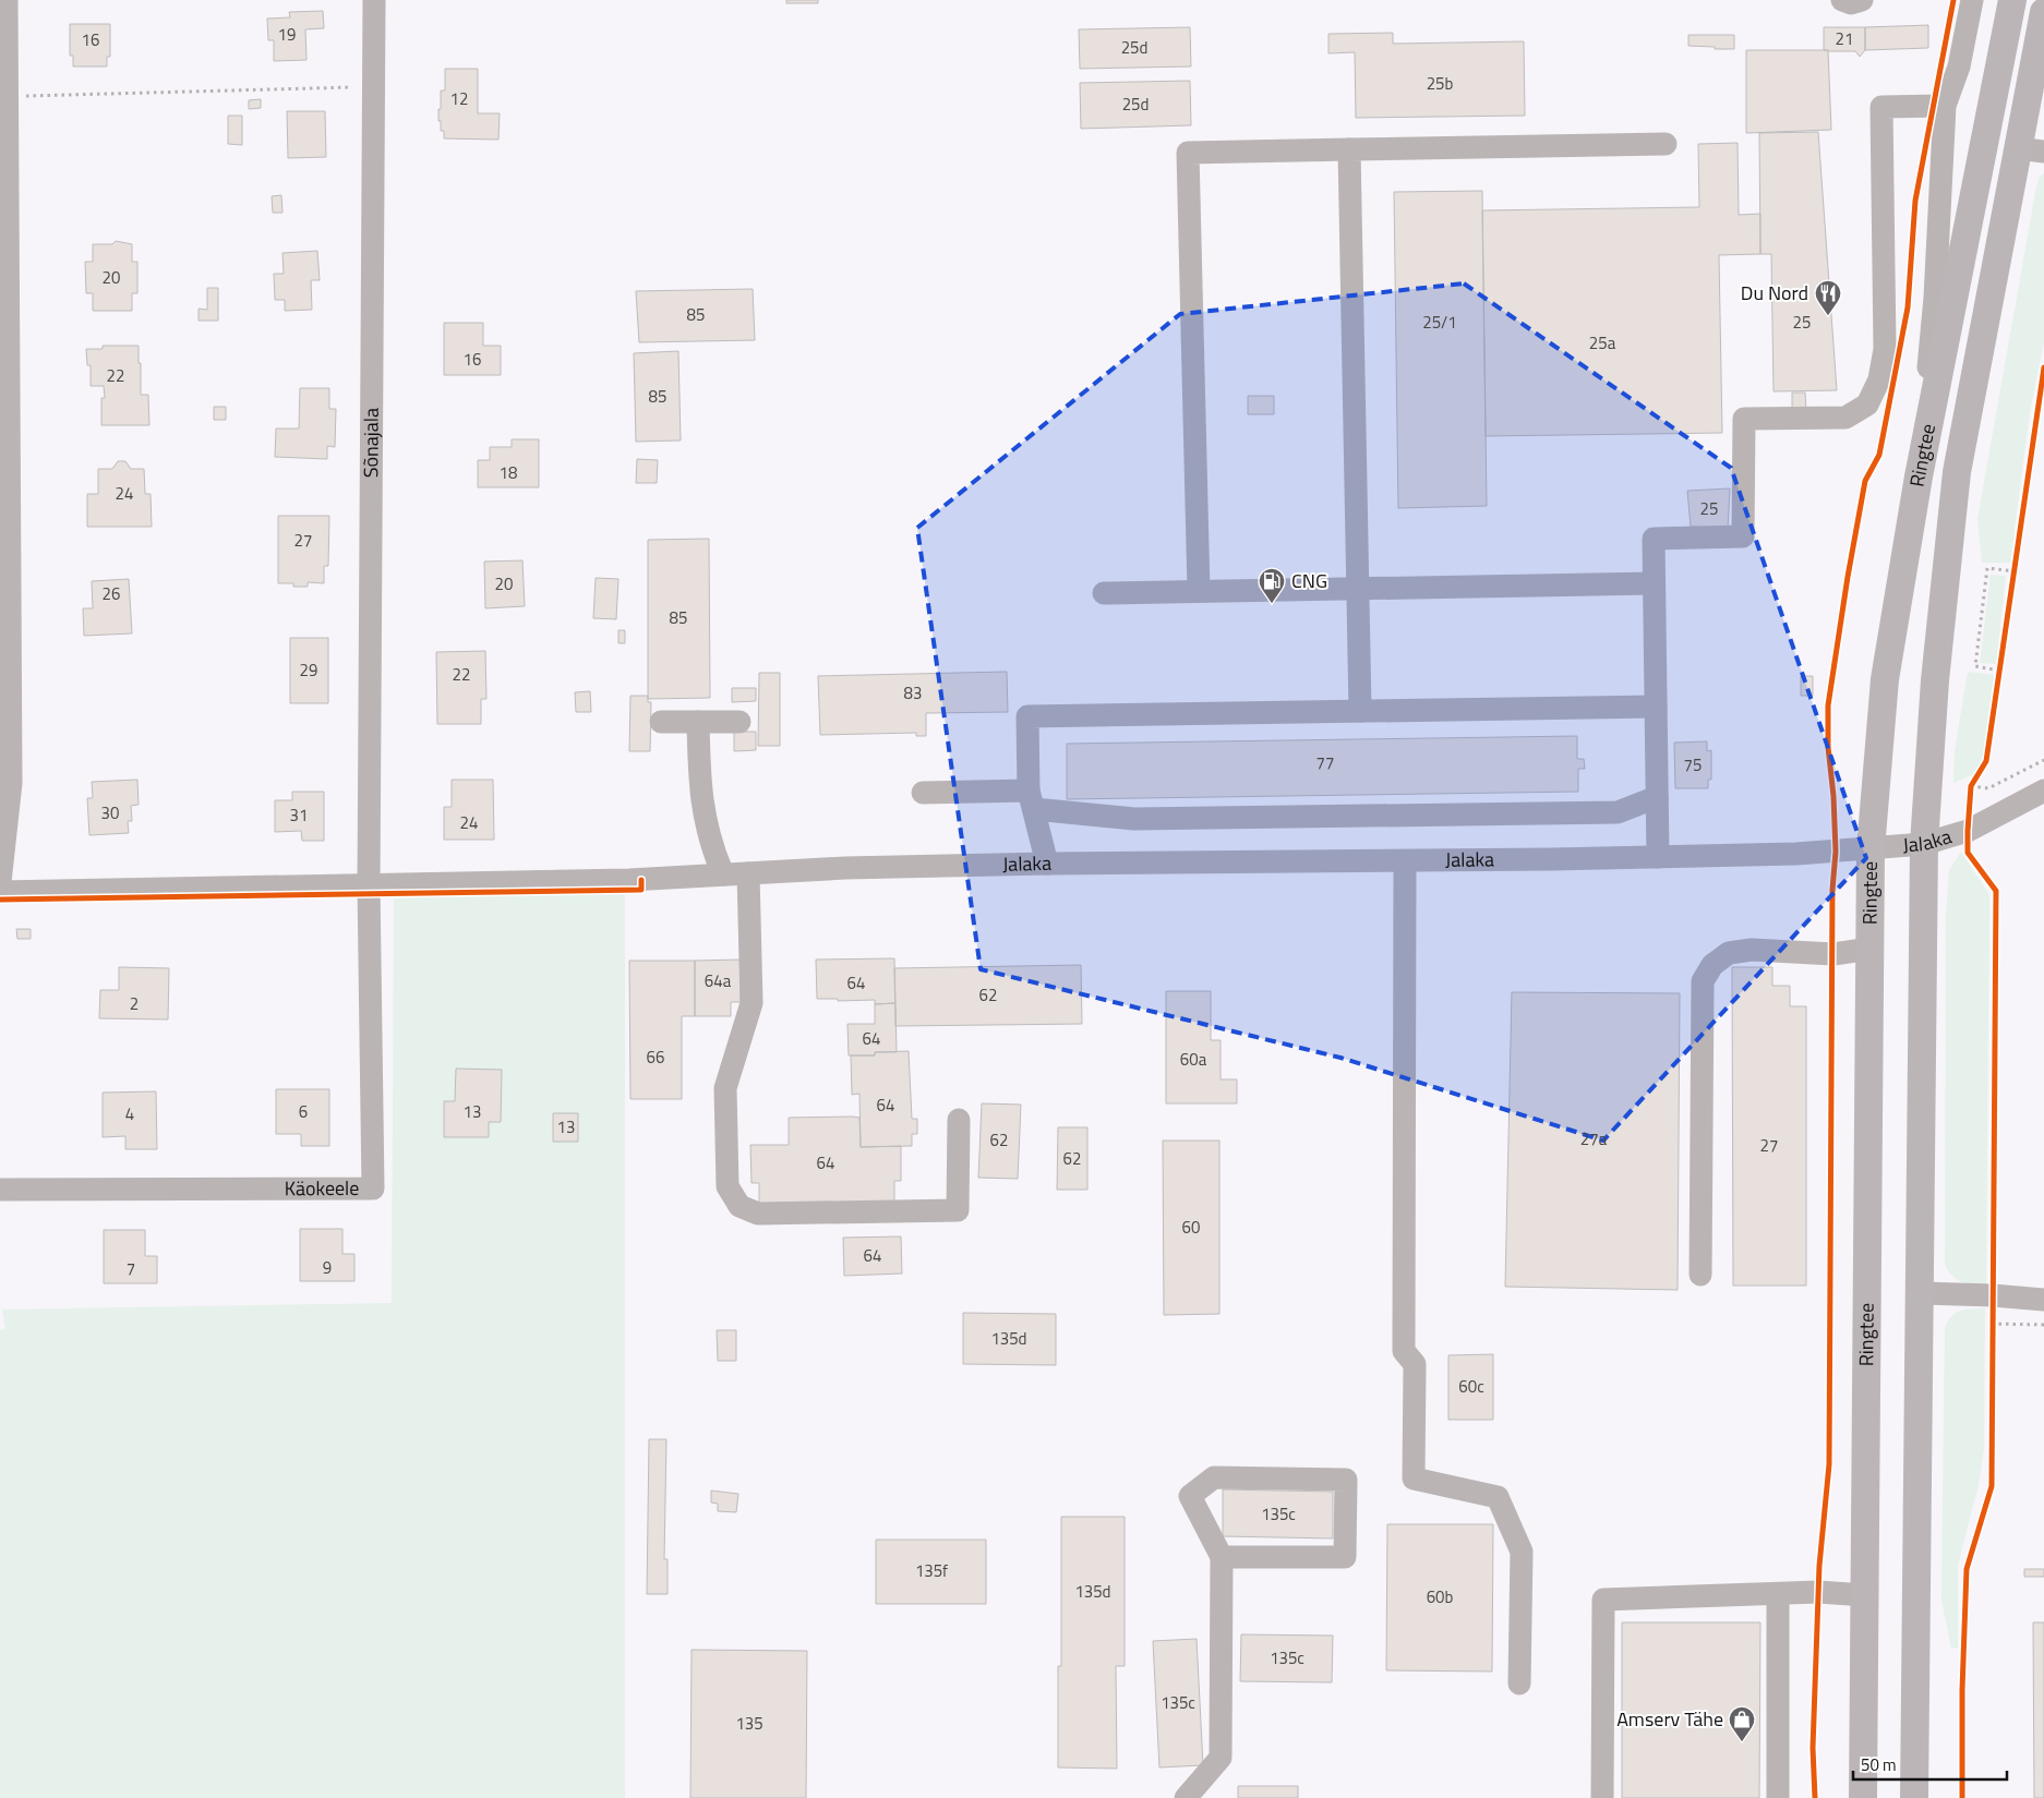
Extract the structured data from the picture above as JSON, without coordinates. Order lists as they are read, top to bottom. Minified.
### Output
{"streets":{"main road":["Ringtee"],"street":["Sõnajala","Jalaka","Käokeele"]},"crossings":[["Sõnajala","Jalaka"],["Sõnajala","Käokeele"],["Ringtee","Jalaka"],["Jalaka","Käokeele"]],"places":{"restaurant":["Du Nord"],"fuel station":["CNG"],"shop":["Amserv Tähe"]},"house_numbers":["19","21","16","25d","25b","12","25d","20","85","25/1","25","25a","16","22","85","18","24","25","27","20","26","85","29","22","83","77","75","30","31","24","64a","64","62","2","64","66","60a","64","6","13","4","13","27a","62","27","62","64","60","64","9","7","135d","60c","135c","135f","135d","60b","135c","135c","135"],"scale_bar":"50 m"}
